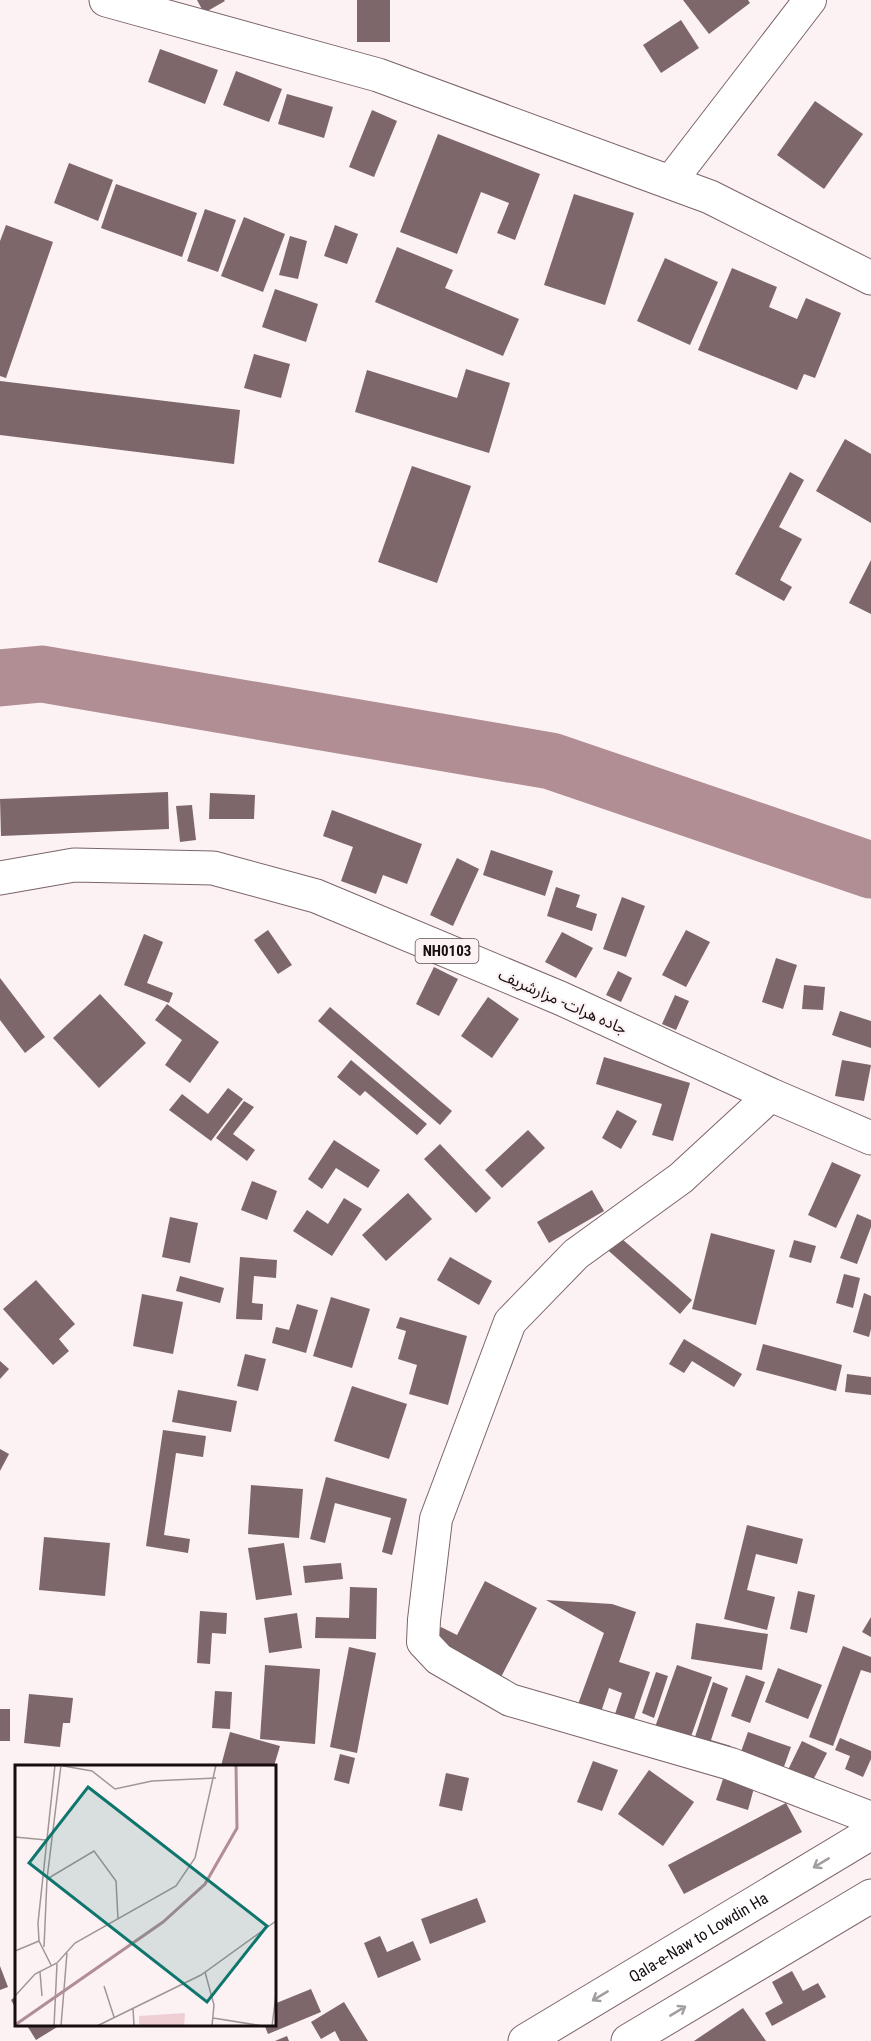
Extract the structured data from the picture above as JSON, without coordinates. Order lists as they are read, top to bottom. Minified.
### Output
{"streets":{"main road":["NH0103","جاده هرات- مزارشریف","Qala-e-Naw to Lowdin Ha"]}}
